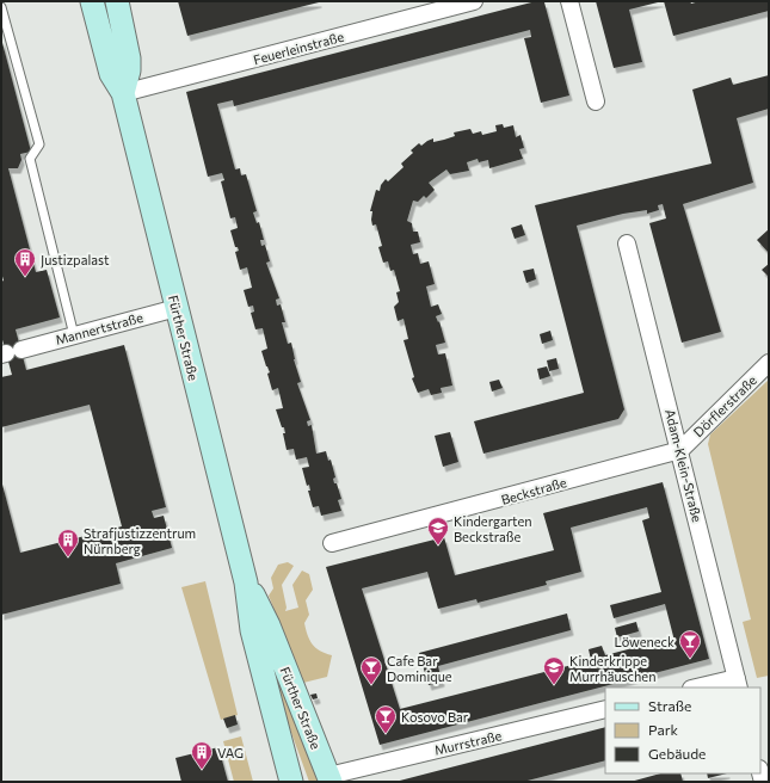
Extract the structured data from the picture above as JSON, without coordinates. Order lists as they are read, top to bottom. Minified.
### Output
{"streets":{"main road":["Fürther Straße"],"street":["Feuerleinstraße","Mannertstraße","Dörflerstraße","Adam-Klein-Straße","Beckstraße","Murrstraße"]},"crossings":[["Feuerleinstraße","Fürther Straße"],["Mannertstraße","Fürther Straße"],["Fürther Straße","Murrstraße"],["Dörflerstraße","Adam-Klein-Straße"],["Dörflerstraße","Beckstraße"],["Adam-Klein-Straße","Beckstraße"]],"places":{"building":["Justizpalast","Strafjustizzentrum Nürnberg","VAG"],"school or university":["Kindergarten Beckstraße","Kinderkrippe Murrhäuschen"],"bar":["Löweneck","Cafe Bar Dominique","Kosovo Bar"]},"legend":["Straße","Park","Gebäude"]}
